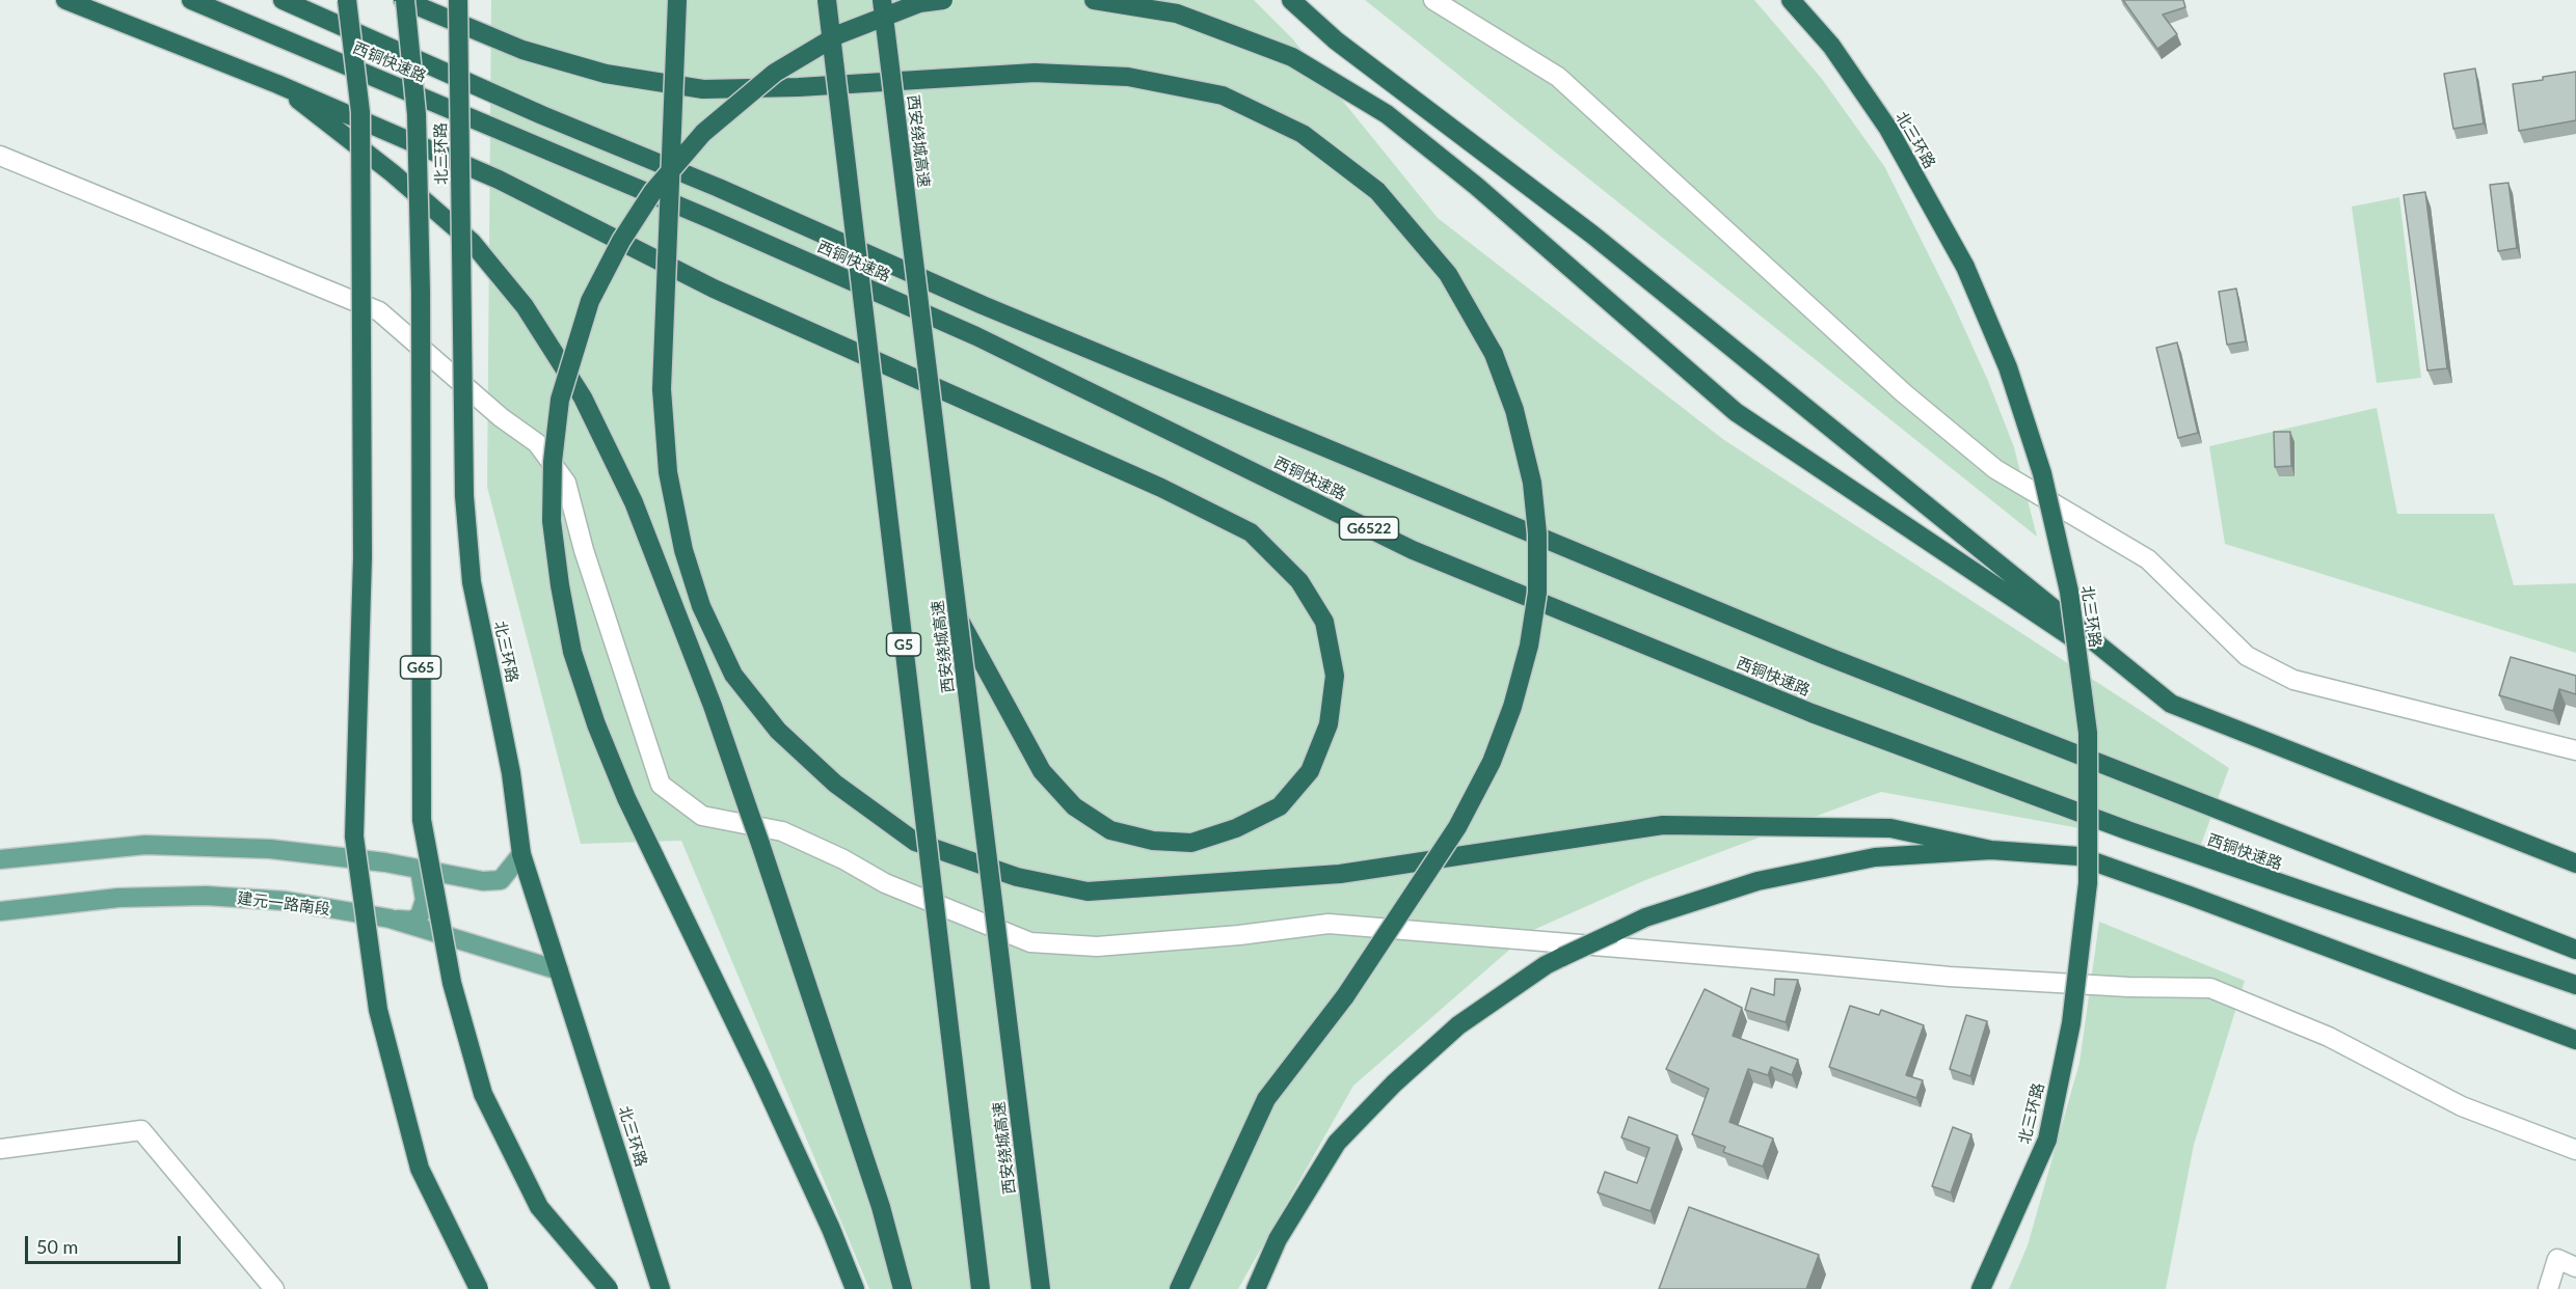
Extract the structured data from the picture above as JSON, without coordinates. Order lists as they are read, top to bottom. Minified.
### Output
{"streets":{"highway":["西铜快速路","北三环路","西安绕城高速","G6522","G5","G65"],"main road":["建元一路南段"]},"crossings":[["北三环路","建元一路南段"]],"scale_bar":"50 m"}
